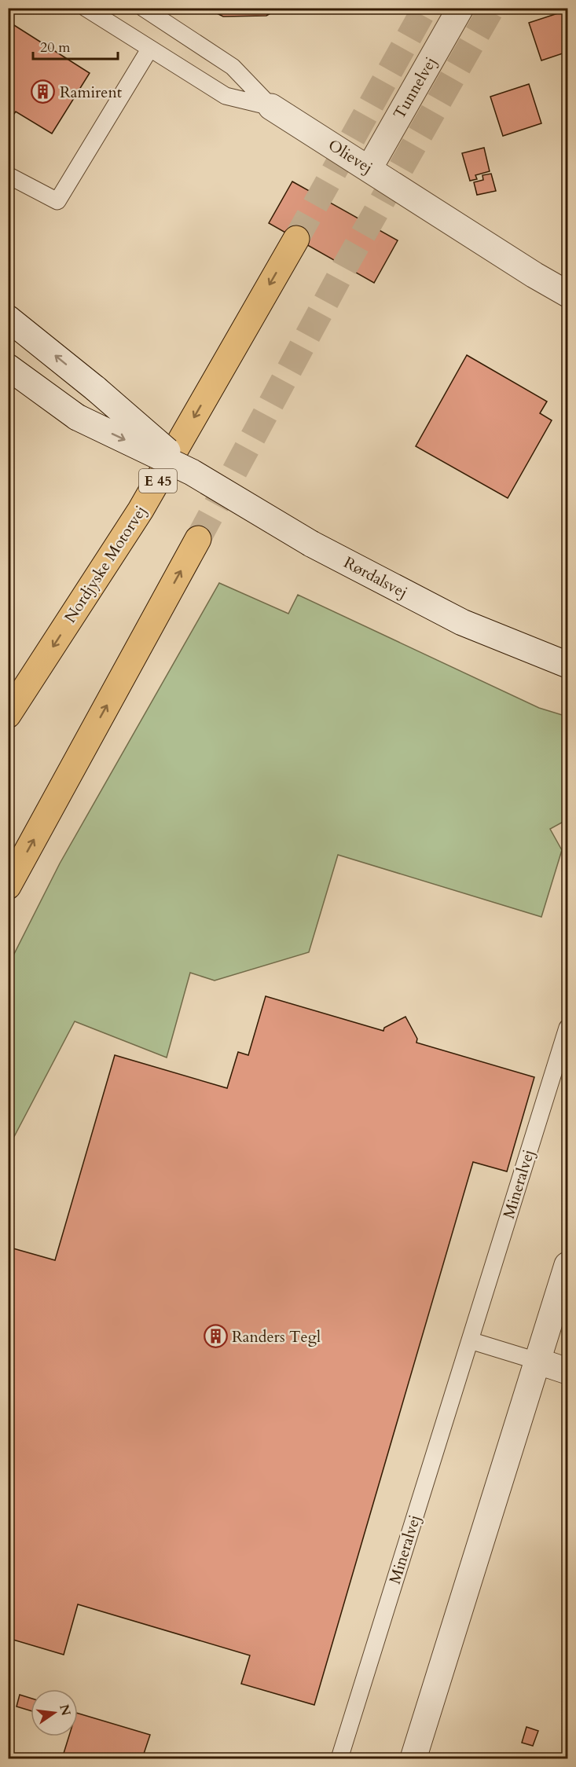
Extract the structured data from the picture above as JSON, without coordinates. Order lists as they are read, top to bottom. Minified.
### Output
{"streets":{"highway":["E 45","Nordjyske Motorvej"],"street":["Tunnelvej","Olievej","Rørdalsvej"],"lane":["Mineralvej"]},"crossings":[["Tunnelvej","Olievej"]],"places":{"building":["Ramirent","Randers Tegl"]},"scale_bar":"20 m","north":"right"}
